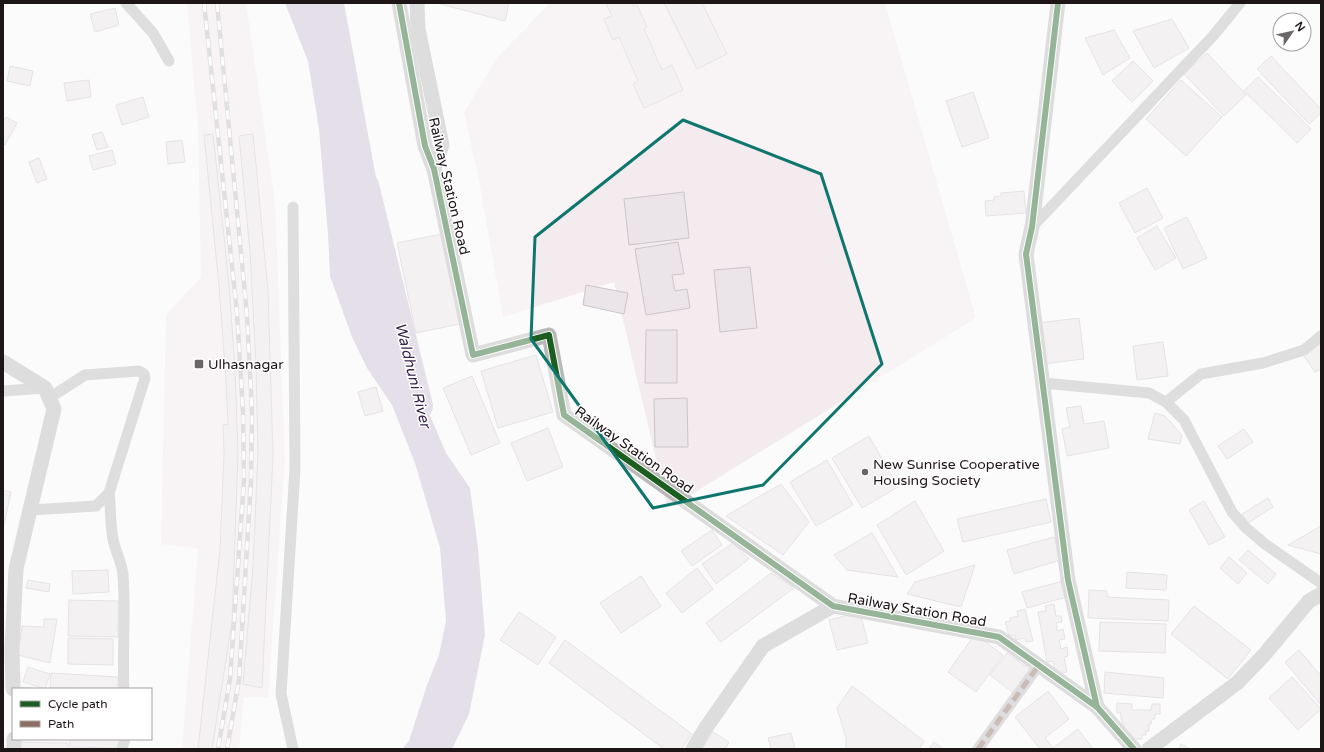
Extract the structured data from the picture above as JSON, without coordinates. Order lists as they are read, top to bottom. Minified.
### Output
{"streets":{"street":["Railway Station Road"]},"water":["Waldhuni River"],"places":{"transit":["Ulhasnagar"],"other":["New Sunrise Cooperative Housing Society"]},"legend":["Cycle path","Path"],"north":"top right"}
